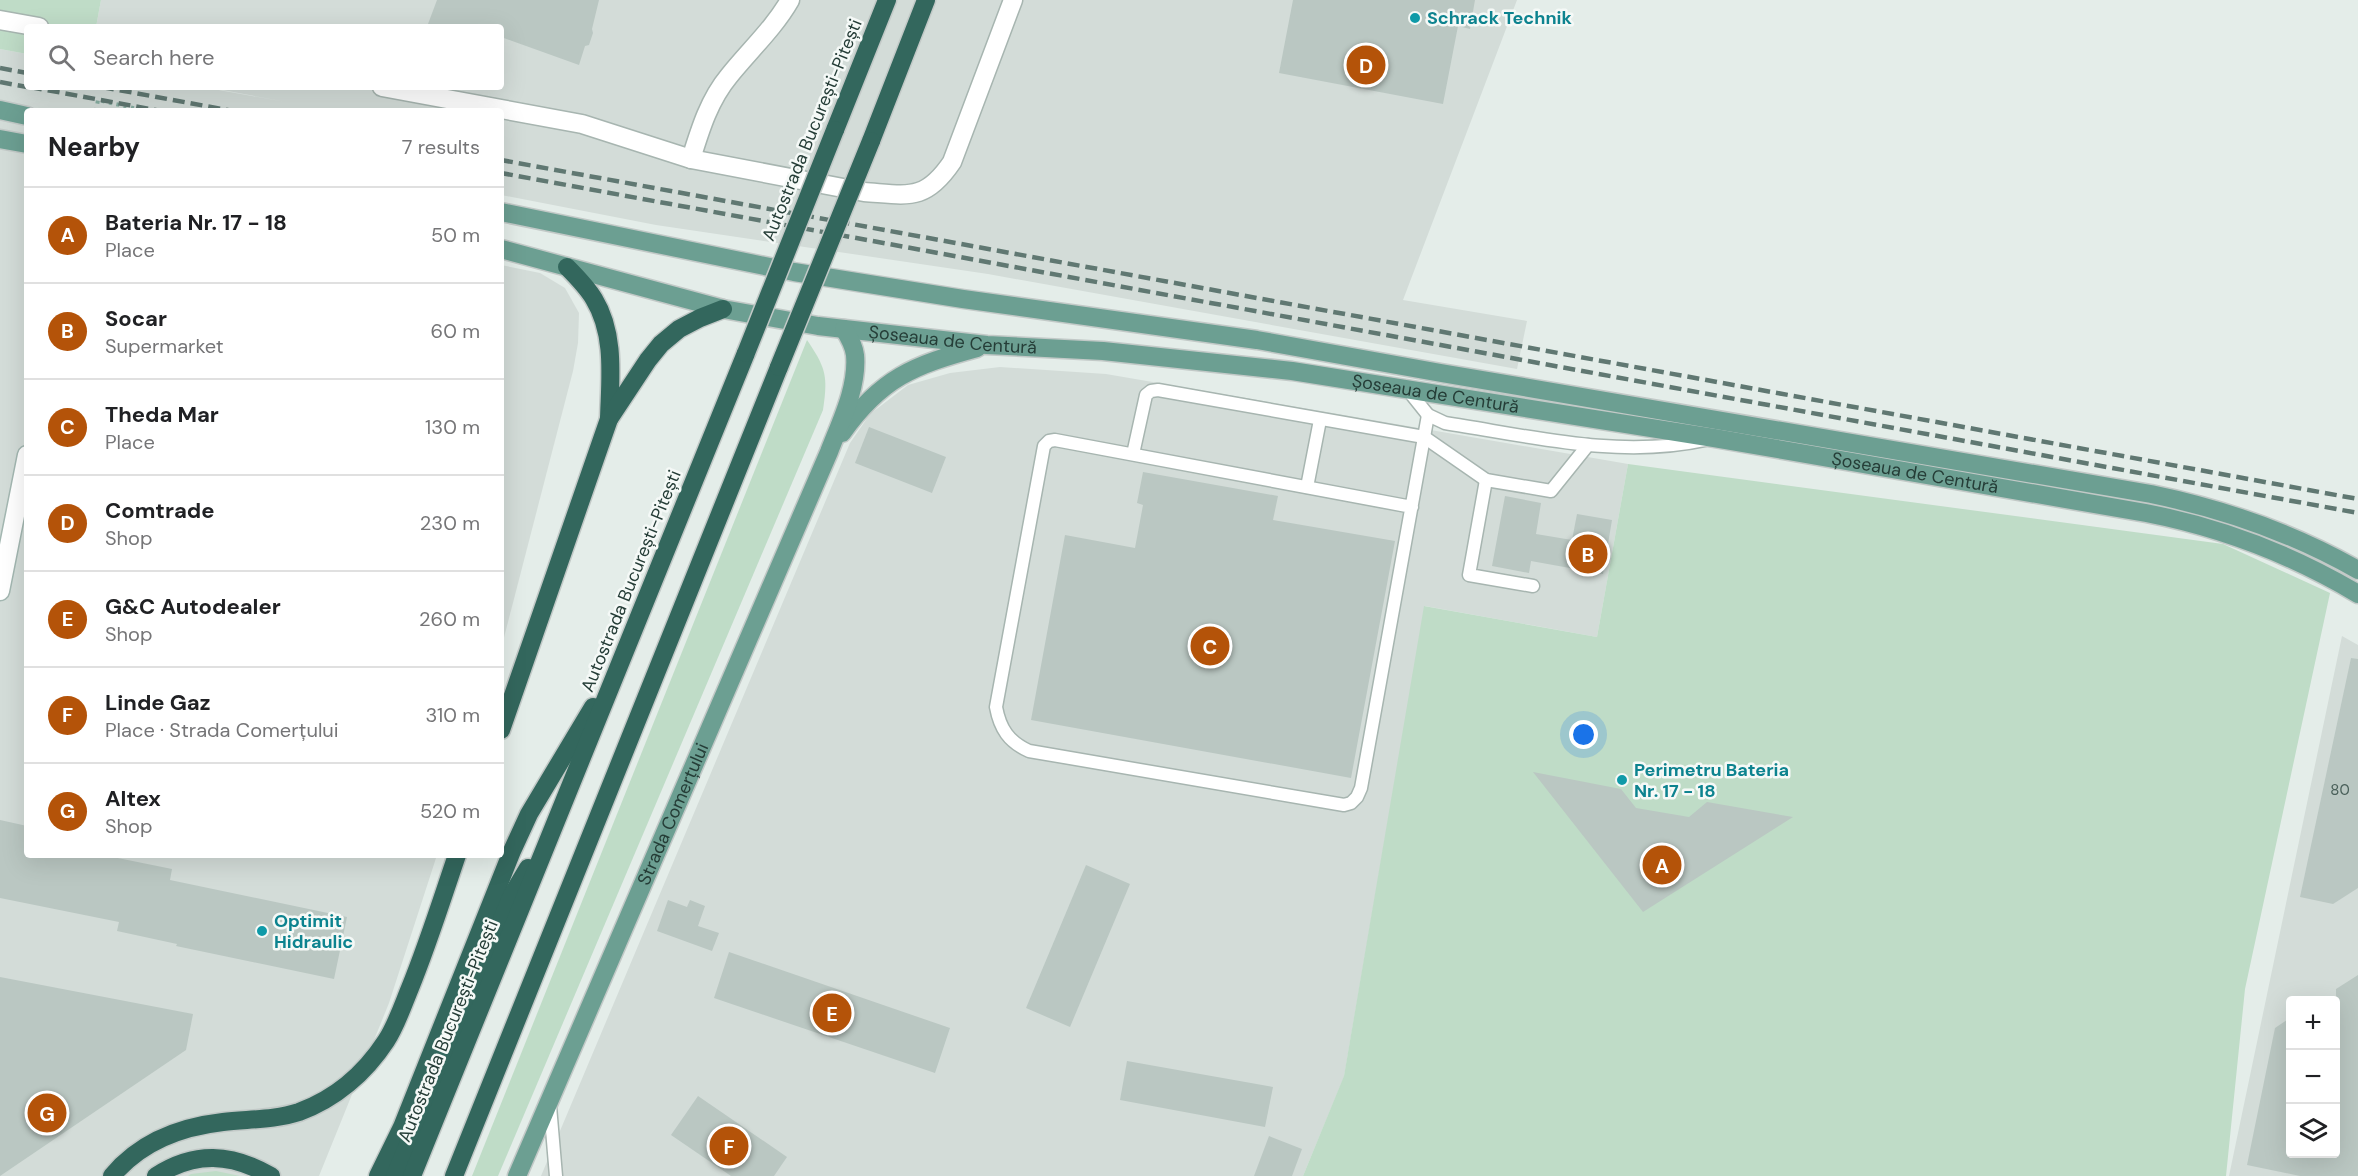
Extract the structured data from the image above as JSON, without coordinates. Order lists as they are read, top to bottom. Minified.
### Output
{"streets":{"highway":["Autostrada București-Pitești"],"main road":["Șoseaua de Centură","Strada Comerțului"]},"places":["Schrack Technik","Perimetru Bateria Nr. 17 - 18","Optimit Hidraulic"],"house_numbers":["80"],"page":{"search":"Search here","pins":["D","B","C","A","E","G","F"],"heading":["Nearby","7 results"],"list":[{"mark":"A","name":"Bateria Nr. 17 - 18","note":"Place","value":"50 m"},{"mark":"B","name":"Socar","note":"Supermarket","value":"60 m"},{"mark":"C","name":"Theda Mar","note":"Place","value":"130 m"},{"mark":"D","name":"Comtrade","note":"Shop","value":"230 m"},{"mark":"E","name":"G&C Autodealer","note":"Shop","value":"260 m"},{"mark":"F","name":"Linde Gaz","note":"Place · Strada Comerțului","value":"310 m"},{"mark":"G","name":"Altex","note":"Shop","value":"520 m"}],"map_buttons":["+","−"]}}
